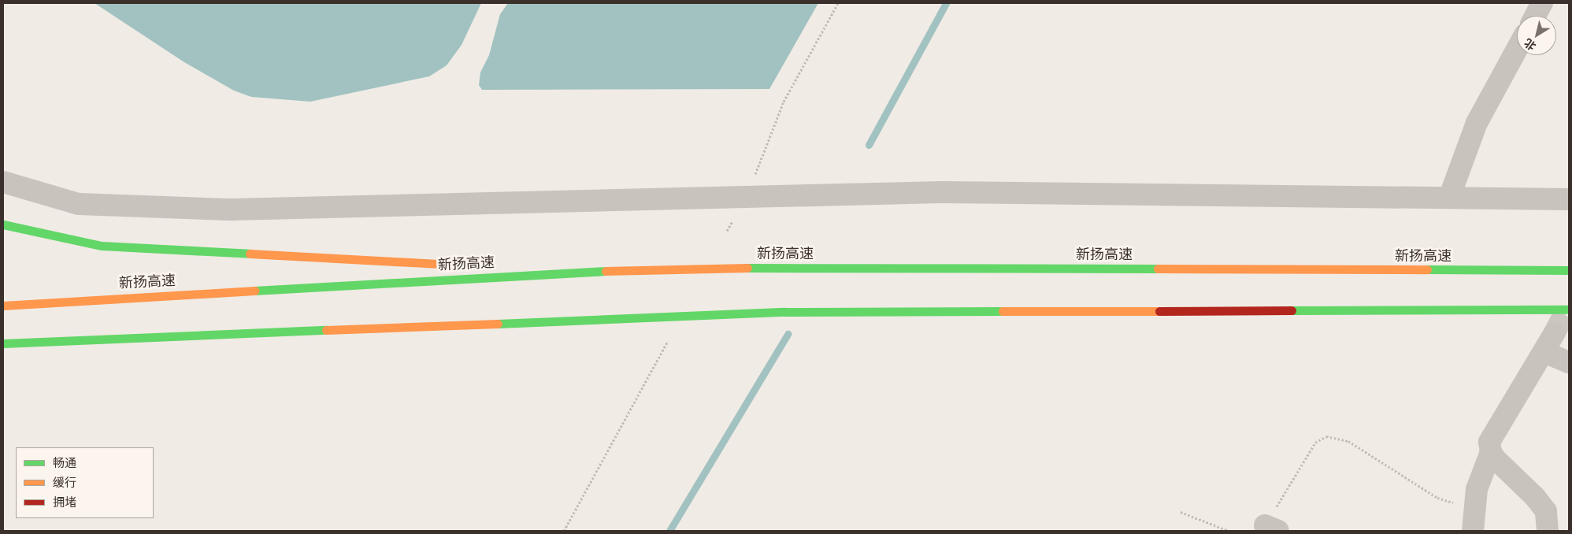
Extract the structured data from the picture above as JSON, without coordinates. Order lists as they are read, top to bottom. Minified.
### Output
{"streets":{"highway":["新扬高速"]},"legend":["畅通","缓行","拥堵"],"north":"bottom left"}
